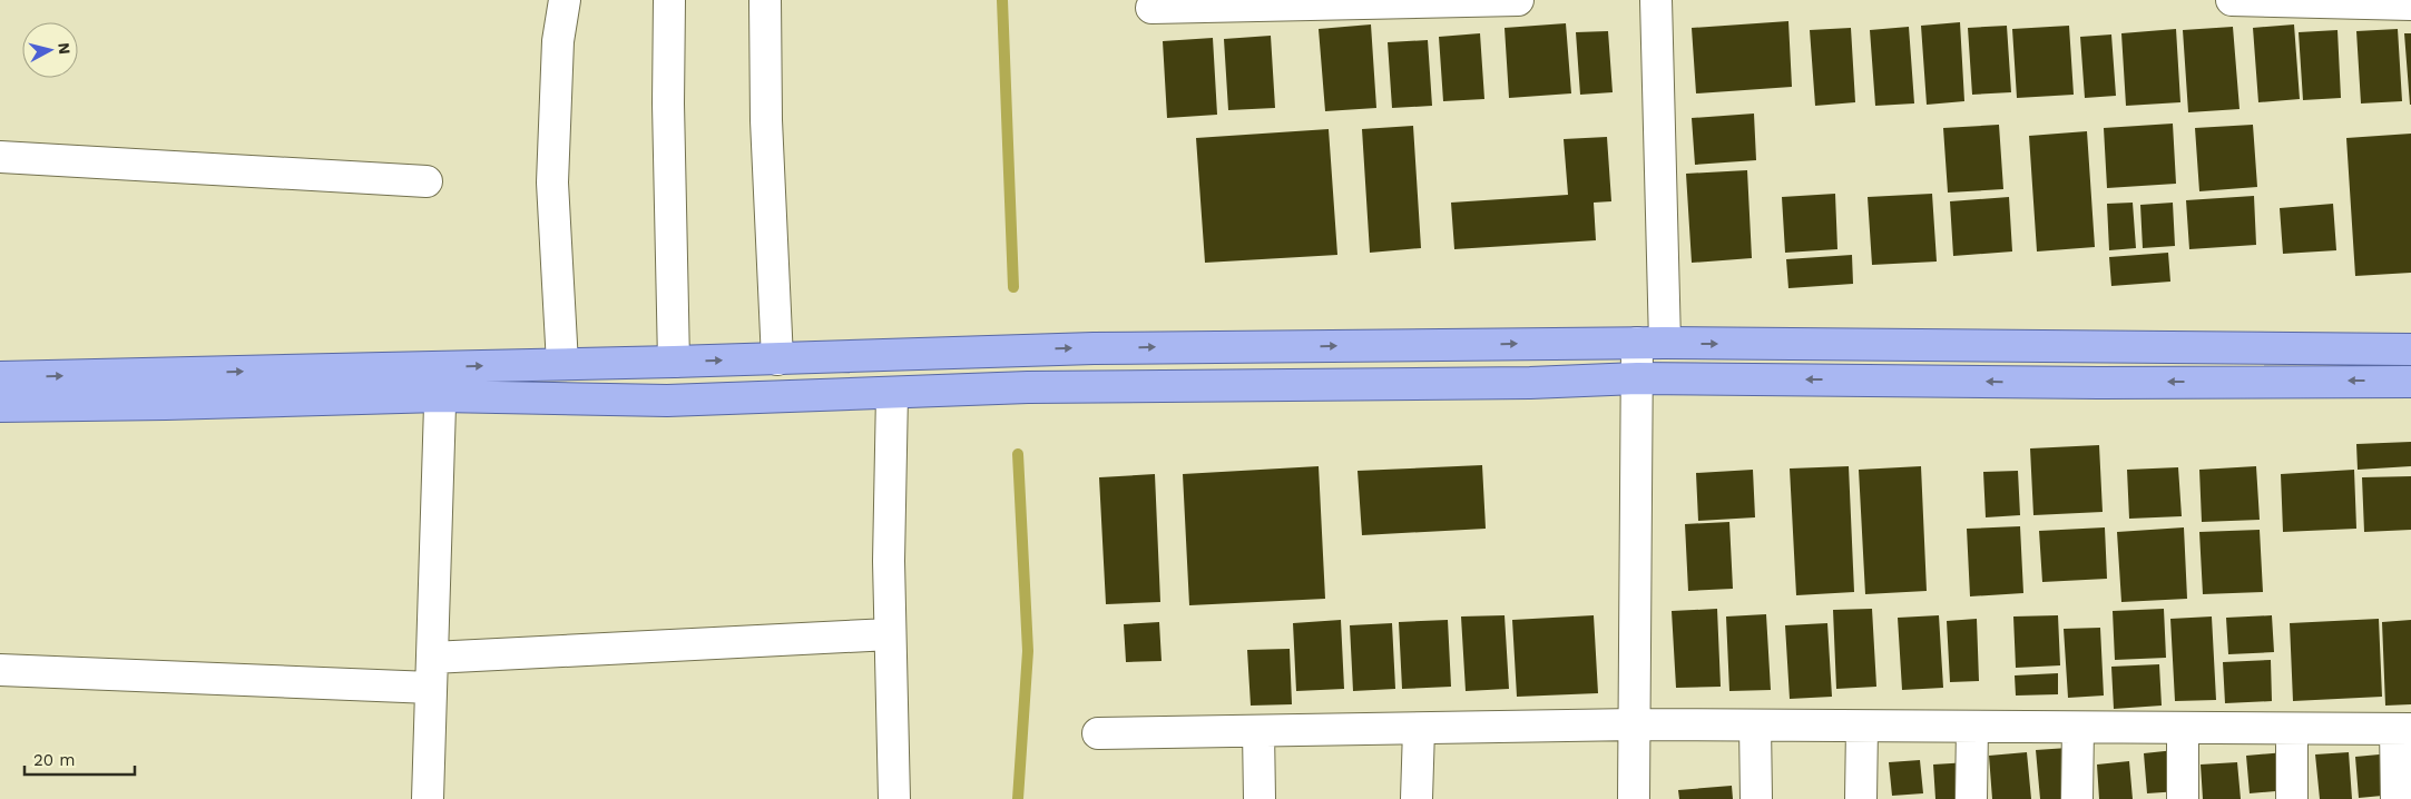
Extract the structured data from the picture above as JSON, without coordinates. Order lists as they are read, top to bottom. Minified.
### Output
{"scale_bar":"20 m","north":"right"}
